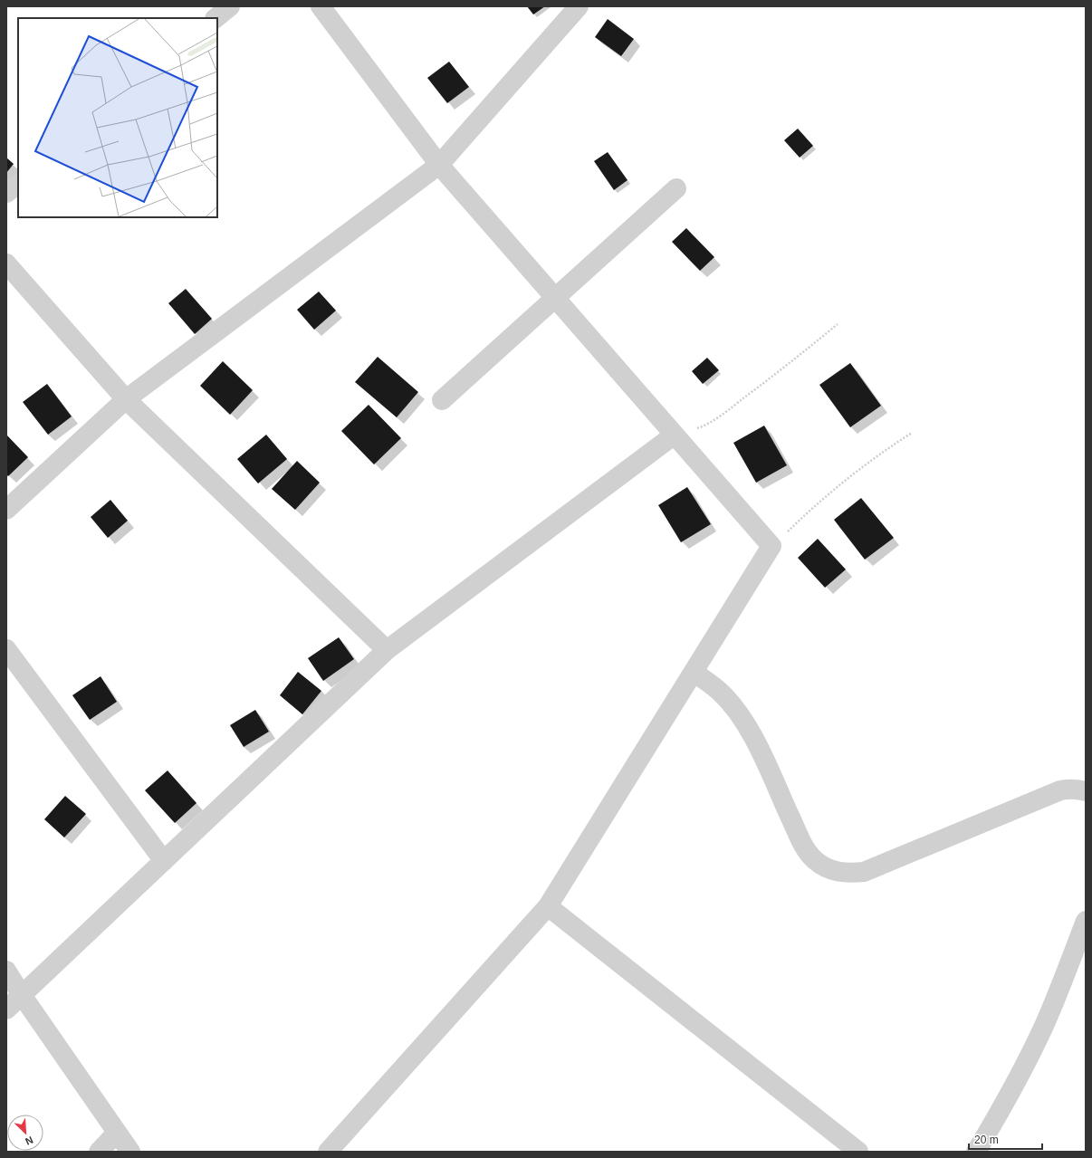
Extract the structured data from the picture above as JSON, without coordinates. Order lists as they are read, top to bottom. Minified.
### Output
{"scale_bar":"20 m","north":"bottom right"}
